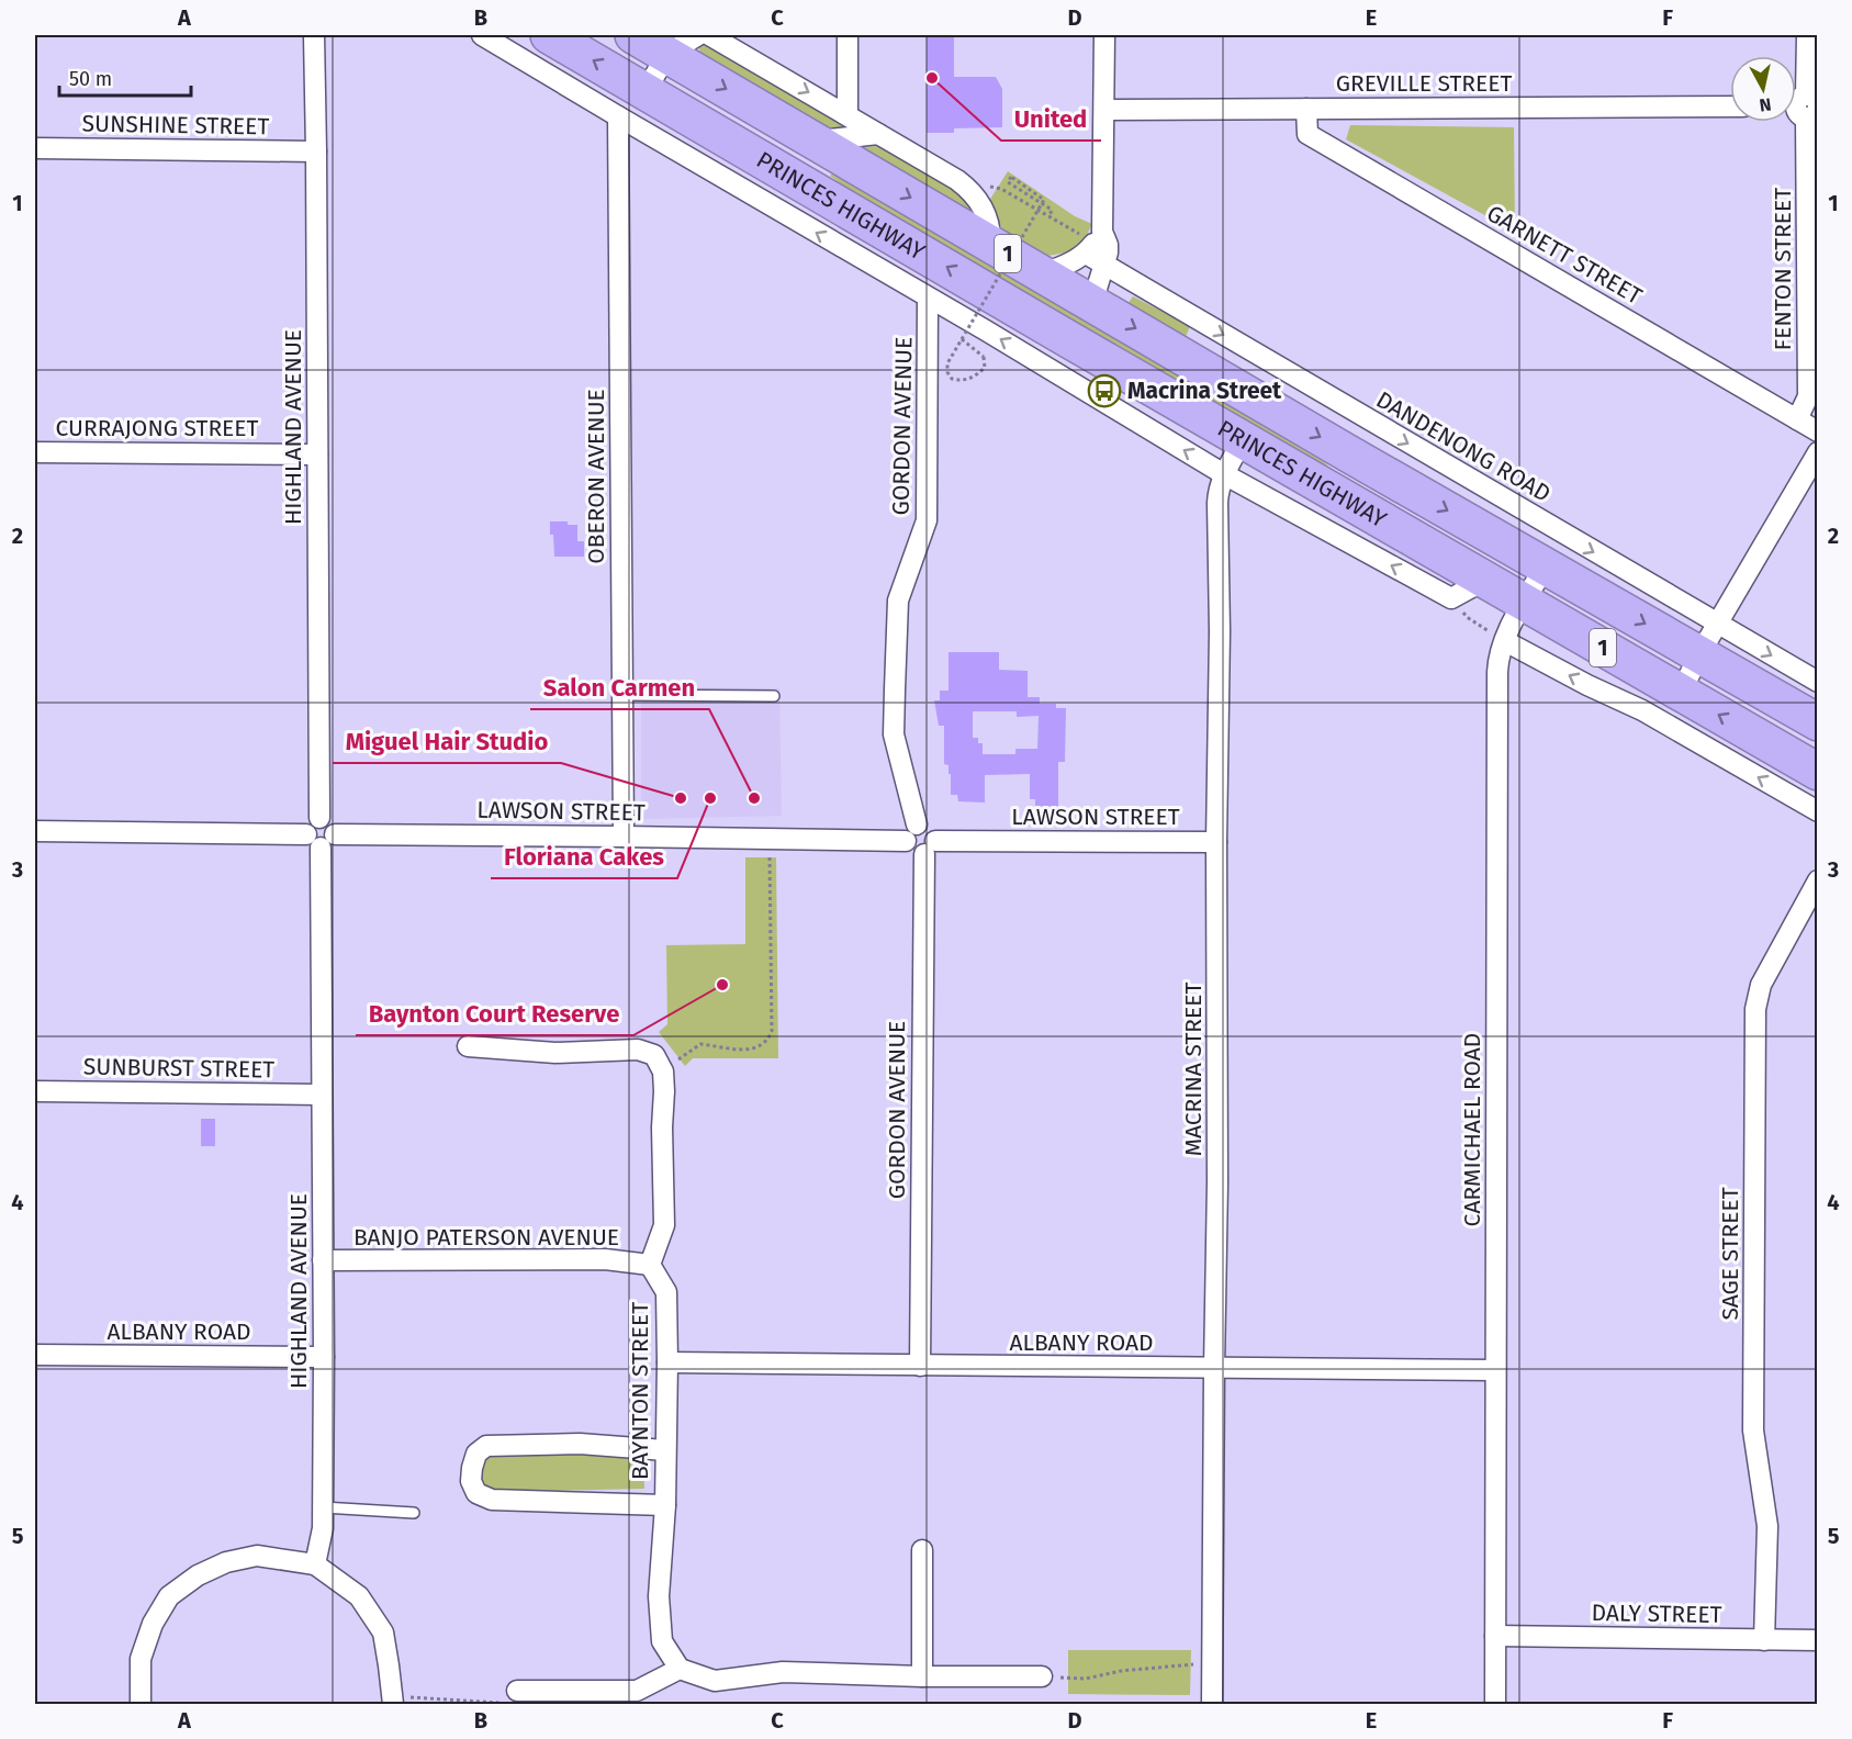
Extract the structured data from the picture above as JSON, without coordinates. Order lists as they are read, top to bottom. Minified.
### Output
{"streets":{"highway":["PRINCES HIGHWAY","1"],"street":["GREVILLE STREET","SUNSHINE STREET","GARNETT STREET","FENTON STREET","GORDON AVENUE","HIGHLAND AVENUE","CURRAJONG STREET","DANDENONG ROAD","OBERON AVENUE","LAWSON STREET","SUNBURST STREET","MACRINA STREET","CARMICHAEL ROAD","BANJO PATERSON AVENUE","SAGE STREET","ALBANY ROAD","BAYNTON STREET","DALY STREET"]},"crossings":[["GREVILLE STREET","GARNETT STREET"],["SUNSHINE STREET","HIGHLAND AVENUE"],["PRINCES HIGHWAY","MACRINA STREET"],["PRINCES HIGHWAY","CARMICHAEL ROAD"],["GARNETT STREET","FENTON STREET"],["GORDON AVENUE","LAWSON STREET"],["GORDON AVENUE","ALBANY ROAD"],["HIGHLAND AVENUE","CURRAJONG STREET"],["HIGHLAND AVENUE","LAWSON STREET"],["HIGHLAND AVENUE","SUNBURST STREET"],["HIGHLAND AVENUE","BANJO PATERSON AVENUE"],["HIGHLAND AVENUE","ALBANY ROAD"],["OBERON AVENUE","LAWSON STREET"],["LAWSON STREET","MACRINA STREET"],["MACRINA STREET","ALBANY ROAD"],["CARMICHAEL ROAD","ALBANY ROAD"],["CARMICHAEL ROAD","DALY STREET"],["BANJO PATERSON AVENUE","BAYNTON STREET"],["SAGE STREET","DALY STREET"],["ALBANY ROAD","BAYNTON STREET"]],"places":{"other":["United","Miguel Hair Studio","Floriana Cakes","Salon Carmen","Baynton Court Reserve"],"bus stop":["Macrina Street"]},"scale_bar":"50 m","north":"bottom","grid":{"columns":["A","B","C","D","E","F"],"rows":["1","2","3","4","5"]}}
